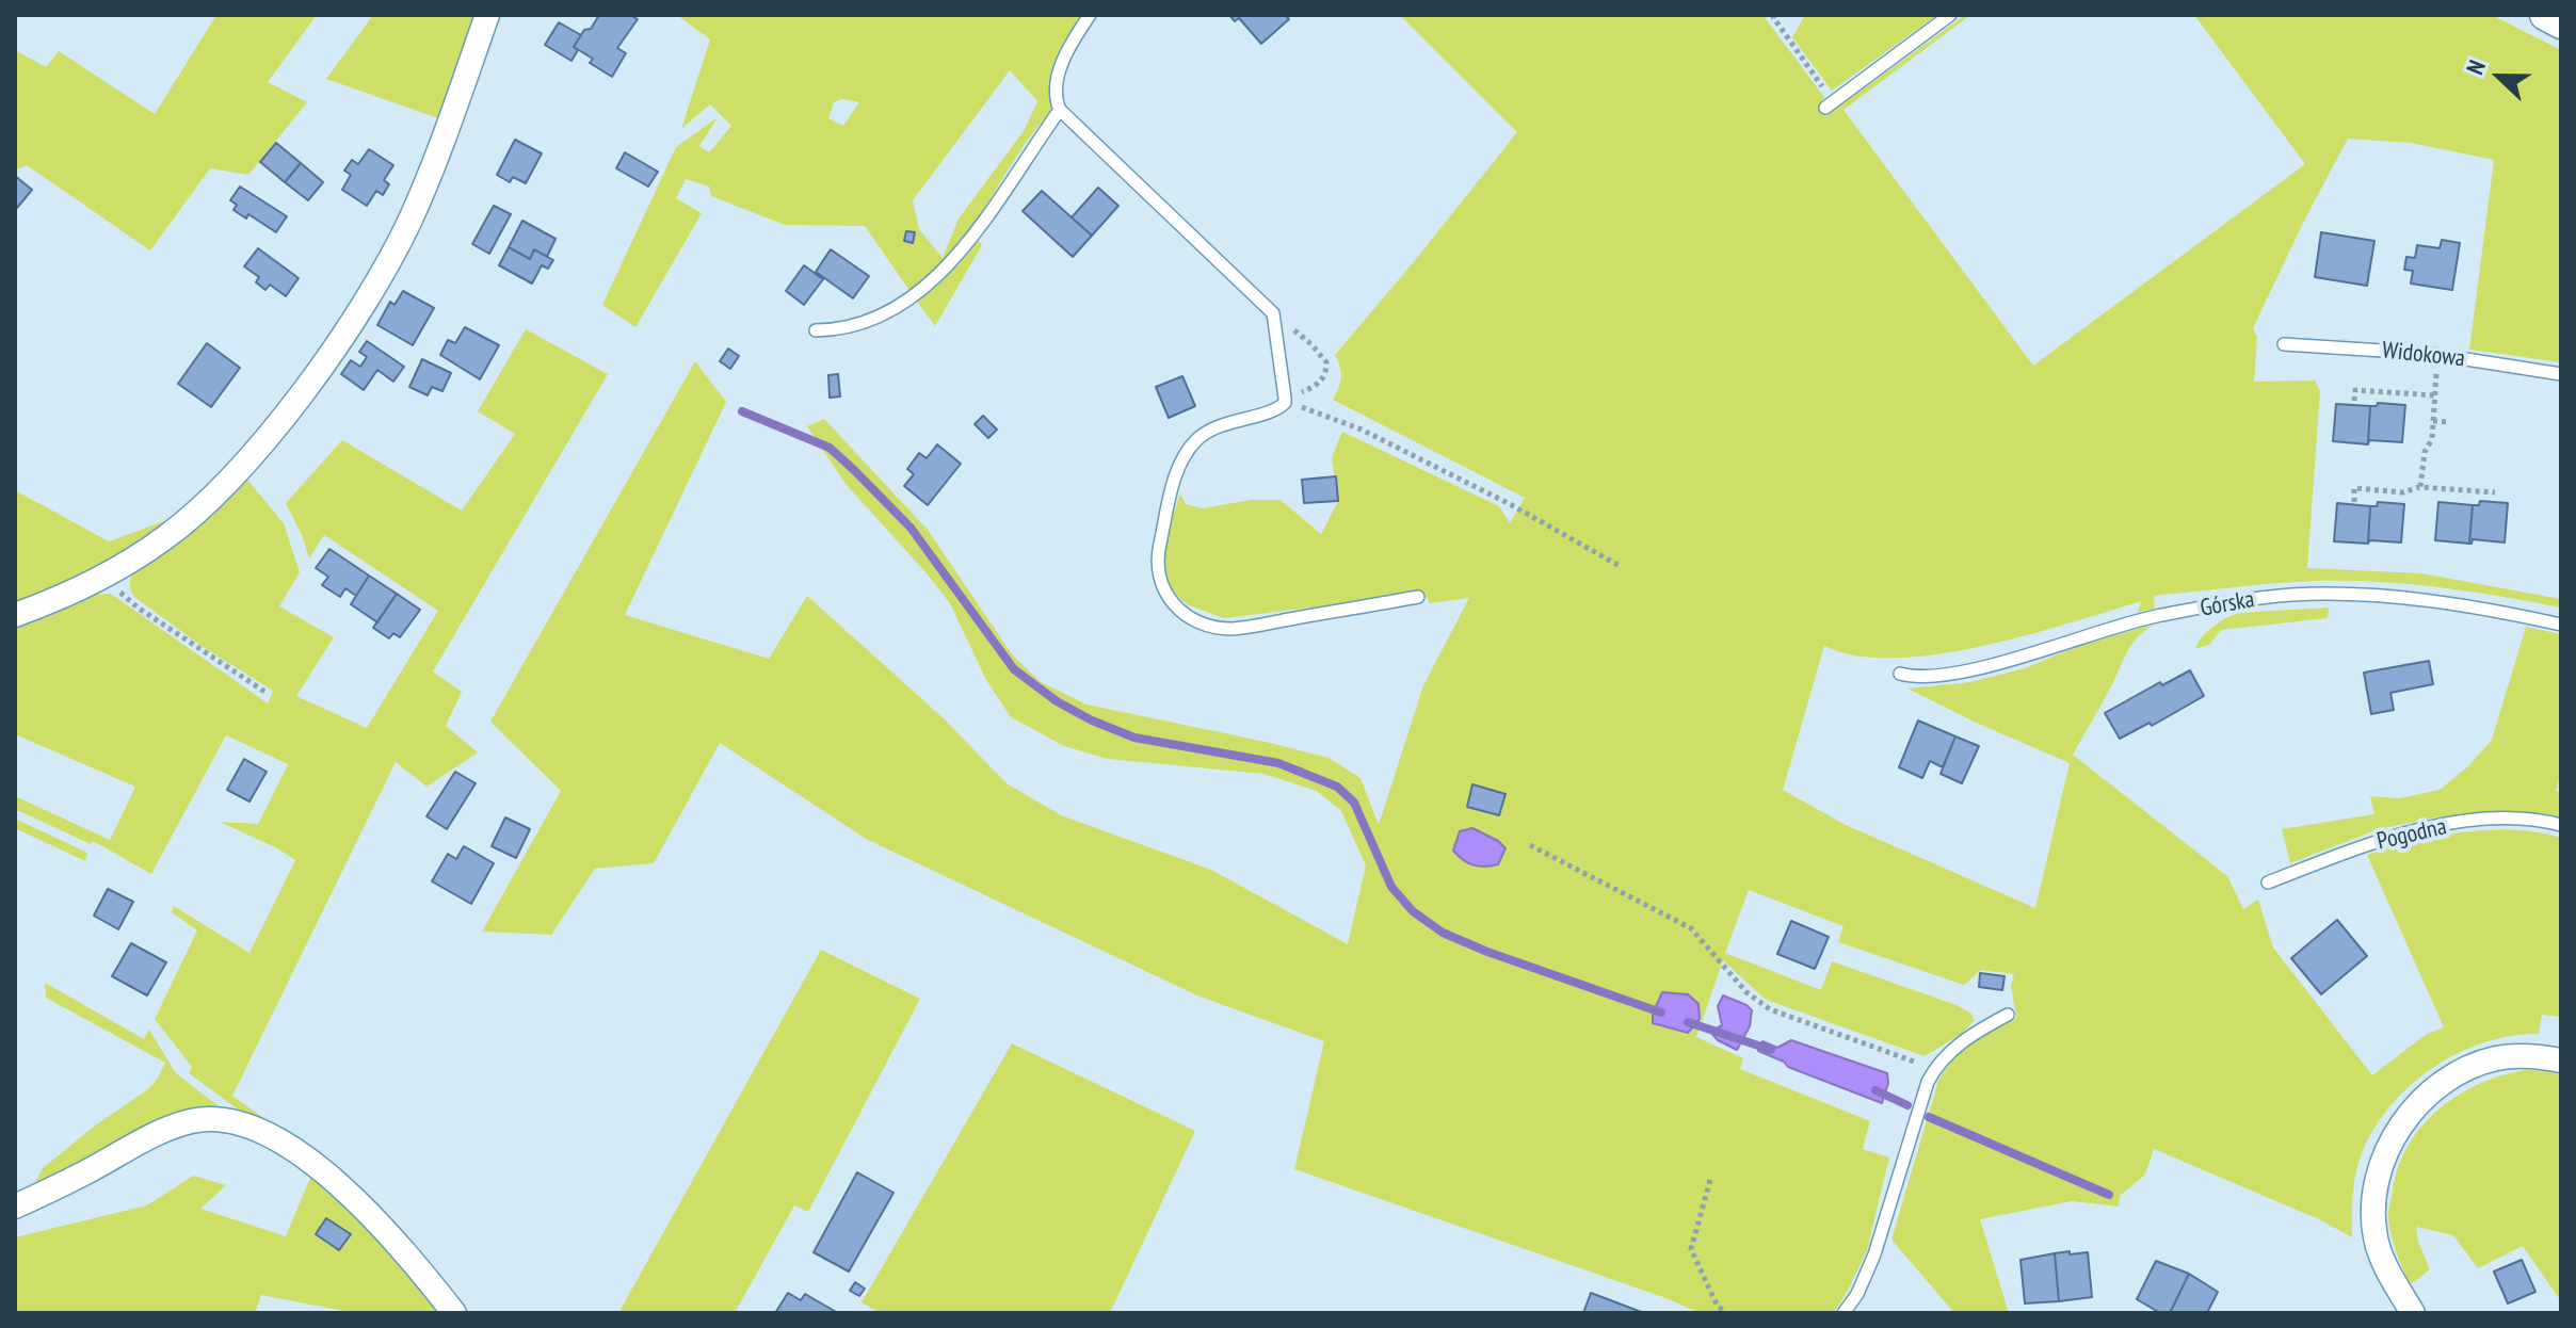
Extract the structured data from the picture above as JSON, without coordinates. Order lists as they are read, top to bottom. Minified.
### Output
{"streets":{"lane":["Widokowa","Górska","Pogodna"]},"north":"left"}
